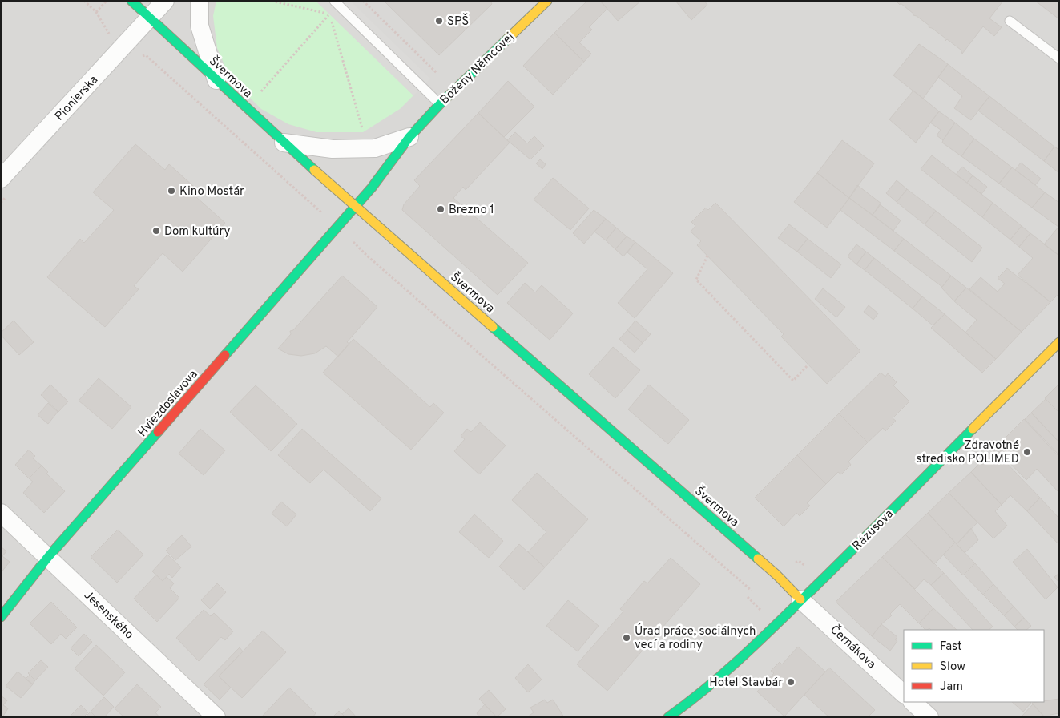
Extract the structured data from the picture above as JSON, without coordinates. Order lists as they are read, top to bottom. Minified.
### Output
{"streets":{"street":["Boženy Němcovej","Švermova","Pionierska","Hviezdoslavova","Rázusova","Jesenského","Černákova"]},"crossings":[["Boženy Němcovej","Švermova"],["Boženy Němcovej","Hviezdoslavova"],["Švermova","Pionierska"],["Švermova","Hviezdoslavova"],["Švermova","Rázusova"],["Švermova","Černákova"],["Hviezdoslavova","Jesenského"],["Rázusova","Černákova"]],"places":["SPŠ","Kino Mostár","Brezno 1","Dom kultúry","Zdravotné stredisko POLIMED","Úrad práce, sociálnych vecí a rodiny","Hotel Stavbár"],"legend":["Fast","Slow","Jam"]}
